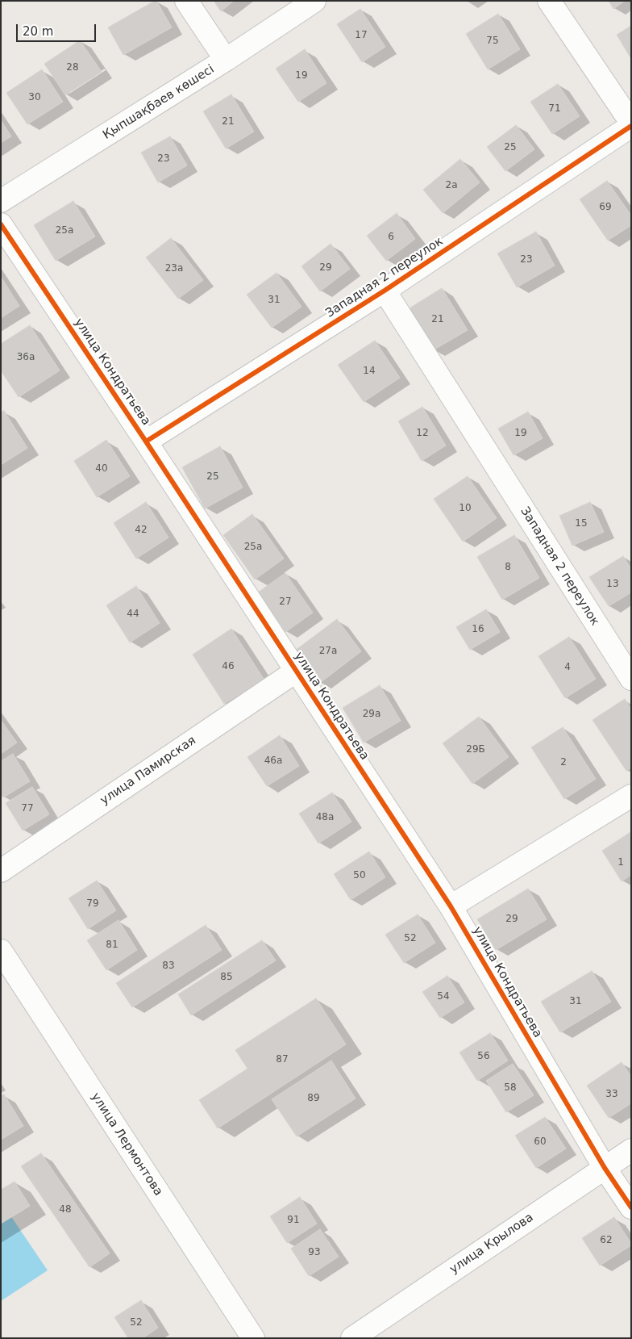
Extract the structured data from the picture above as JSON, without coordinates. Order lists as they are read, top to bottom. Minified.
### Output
{"streets":{"street":["Қыпшақбаев көшесі","Западная 2 переулок","улица Кондратьева","улица Памирская","улица Лермонтова","улица Крылова"]},"crossings":[["Западная 2 переулок","улица Кондратьева"],["улица Кондратьева","улица Памирская"],["улица Кондратьева","улица Крылова"]],"house_numbers":["17","75","28","19","30","71","21","25","23","2а","69","25а","6","23","29","23а","31","21","36а","14","12","19","40","25","10","15","42","25а","8","13","27","44","16","27а","46","4","29а","29Б","46а","2","77","48а","1","50","79","29","52","81","83","85","54","31","56","87","58","33","89","60","48","91","62","93","52"],"scale_bar":"20 m"}
